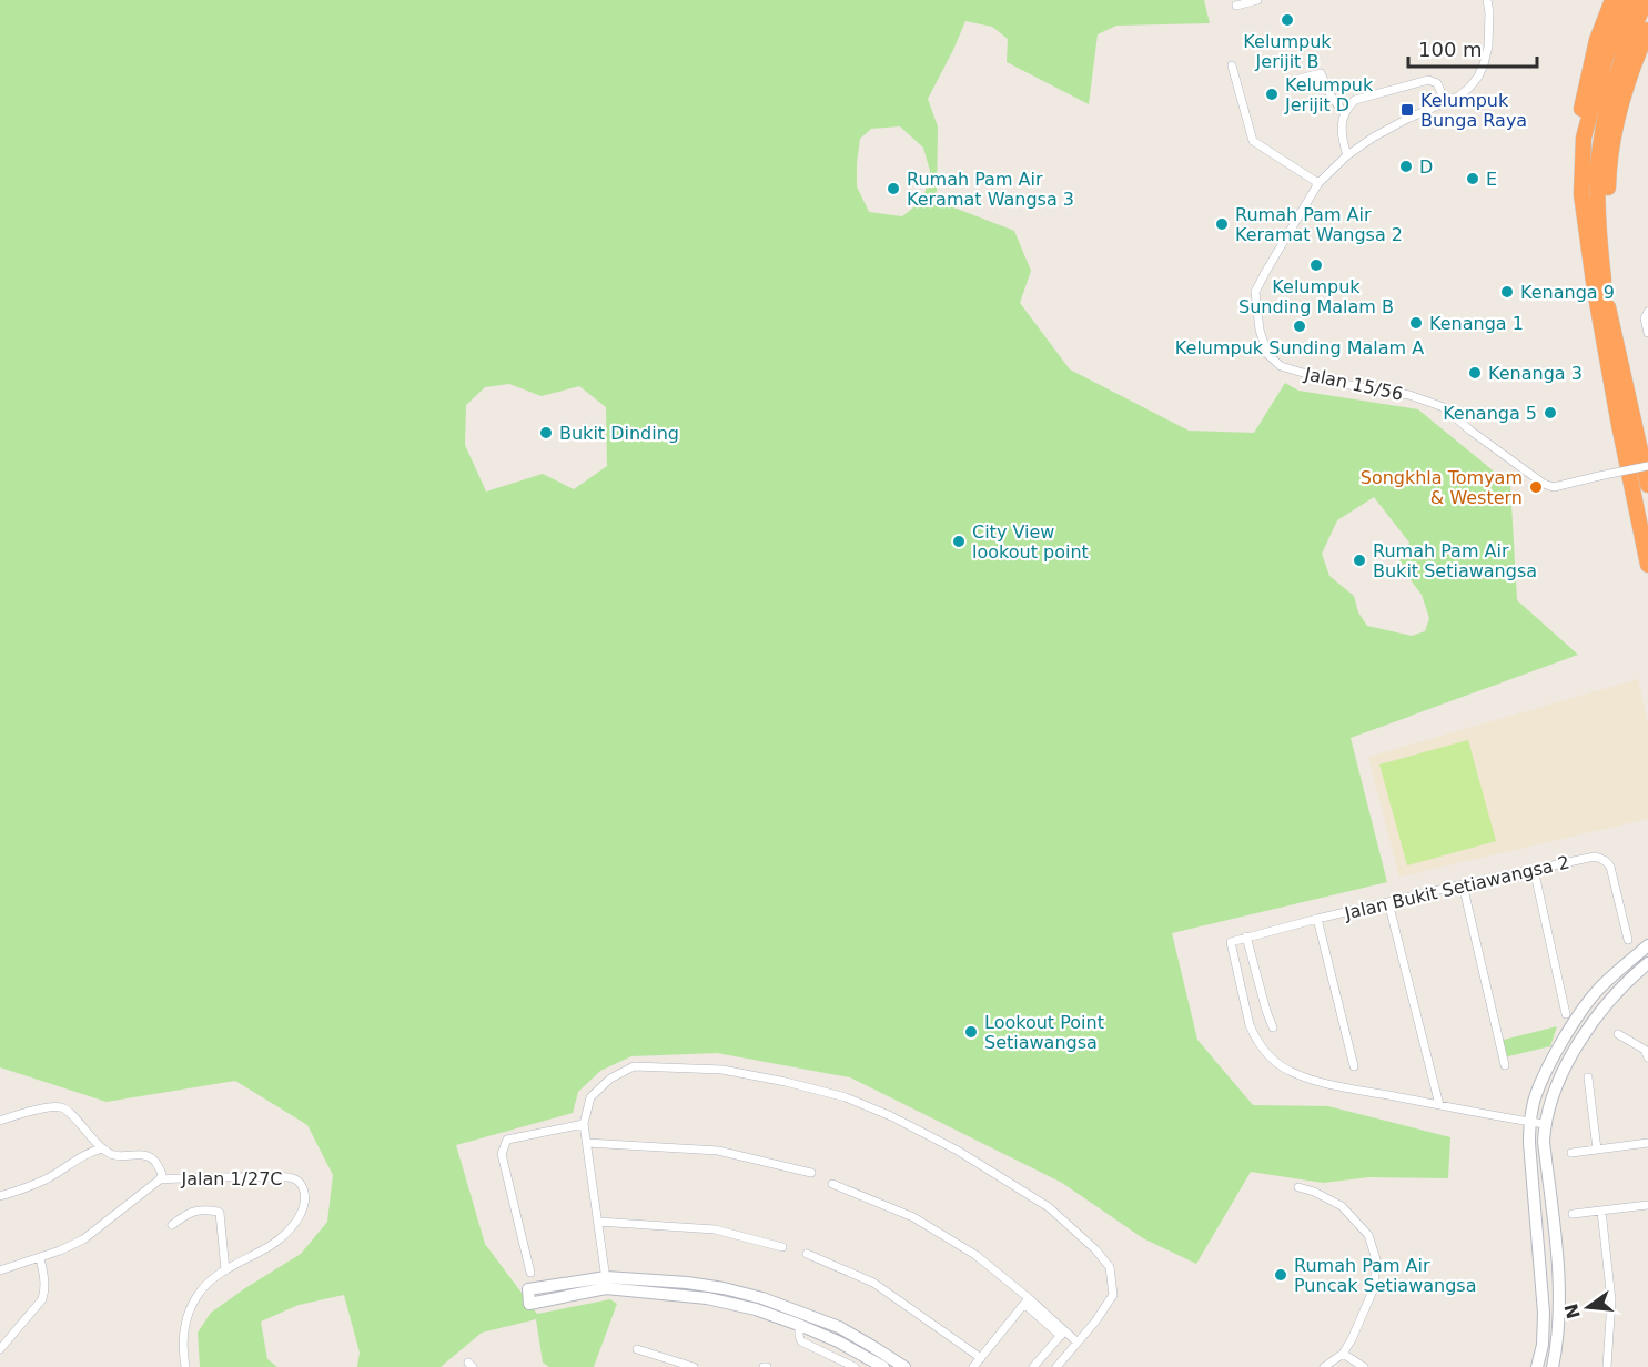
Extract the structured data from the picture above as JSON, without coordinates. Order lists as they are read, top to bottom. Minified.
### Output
{"streets":{"street":["Jalan 15/56","Jalan Bukit Setiawangsa 2","Jalan 1/27C"]},"places":{"other":["Kelumpuk Jerijit B","Kelumpuk Jerijit D","D","E","Rumah Pam Air Keramat Wangsa 3","Rumah Pam Air Keramat Wangsa 2","Kelumpuk Sunding Malam B","Kenanga 9","Kenanga 1","Kelumpuk Sunding Malam A","Kenanga 3","Kenanga 5","Bukit Dinding","Songkhla Tomyam & Western","City View lookout point","Rumah Pam Air Bukit Setiawangsa","Lookout Point Setiawangsa","Rumah Pam Air Puncak Setiawangsa"],"transit":["Kelumpuk Bunga Raya"]},"scale_bar":"100 m","north":"left"}
